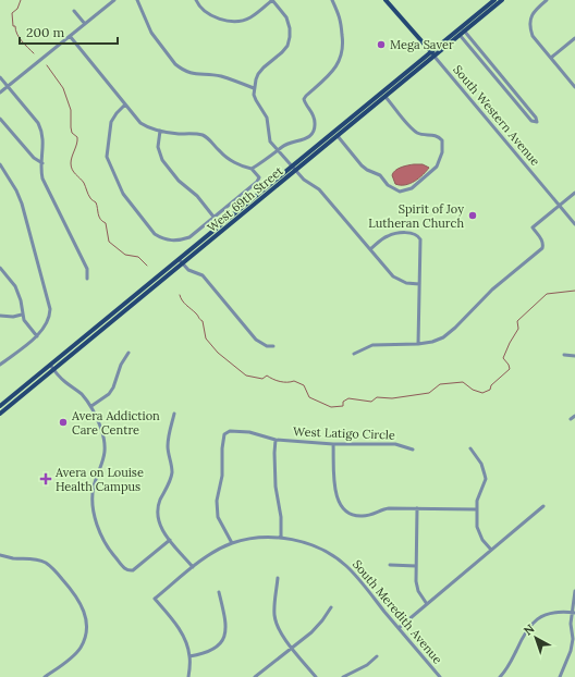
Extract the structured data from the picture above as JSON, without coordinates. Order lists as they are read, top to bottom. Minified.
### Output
{"streets":{"main road":["South Western Avenue","West 69th Street"],"street":["West Latigo Circle","South Meredith Avenue"]},"crossings":[["South Western Avenue","West 69th Street"],["West Latigo Circle","South Meredith Avenue"]],"places":{"other":["Mega Saver","Spirit of Joy Lutheran Church","Avera Addiction Care Centre"],"health":["Avera on Louise Health Campus"]},"scale_bar":"200 m","north":"top left"}
